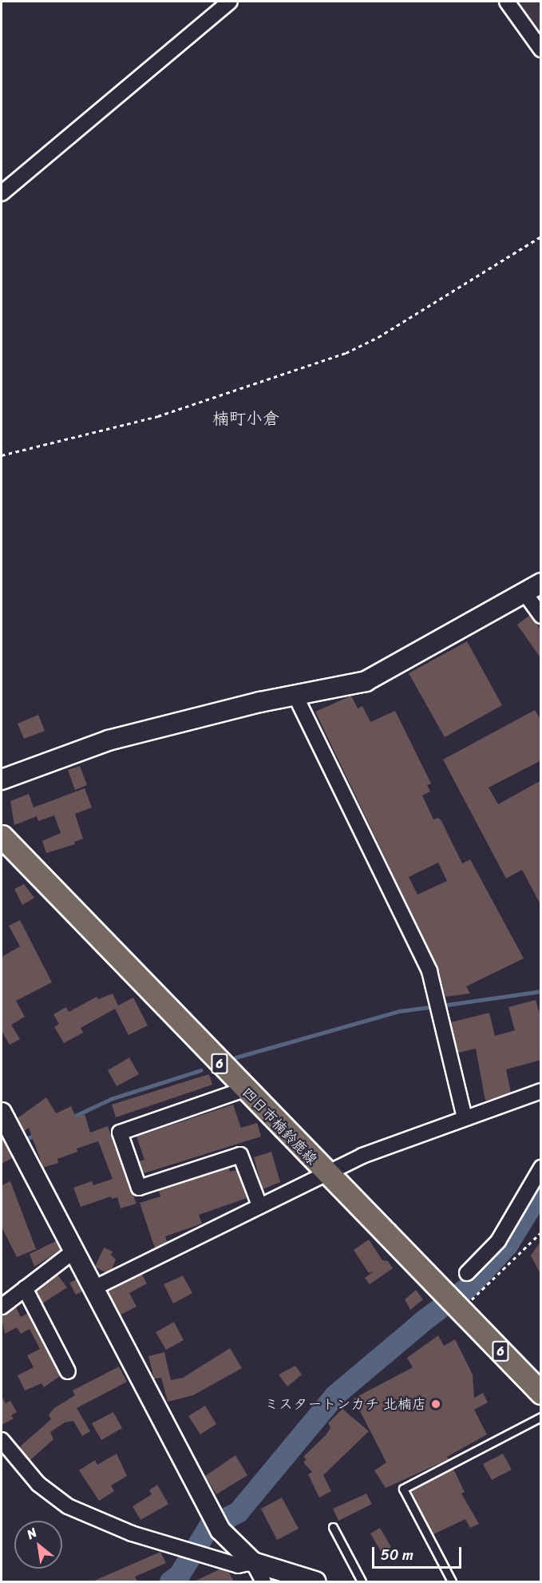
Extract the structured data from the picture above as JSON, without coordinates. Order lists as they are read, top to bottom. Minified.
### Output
{"streets":{"main road":["6","四日市楠鈴鹿線"]},"districts":["楠町小倉"],"places":["ミスタートンカチ 北楠店"],"scale_bar":"50 m","north":"top left"}
